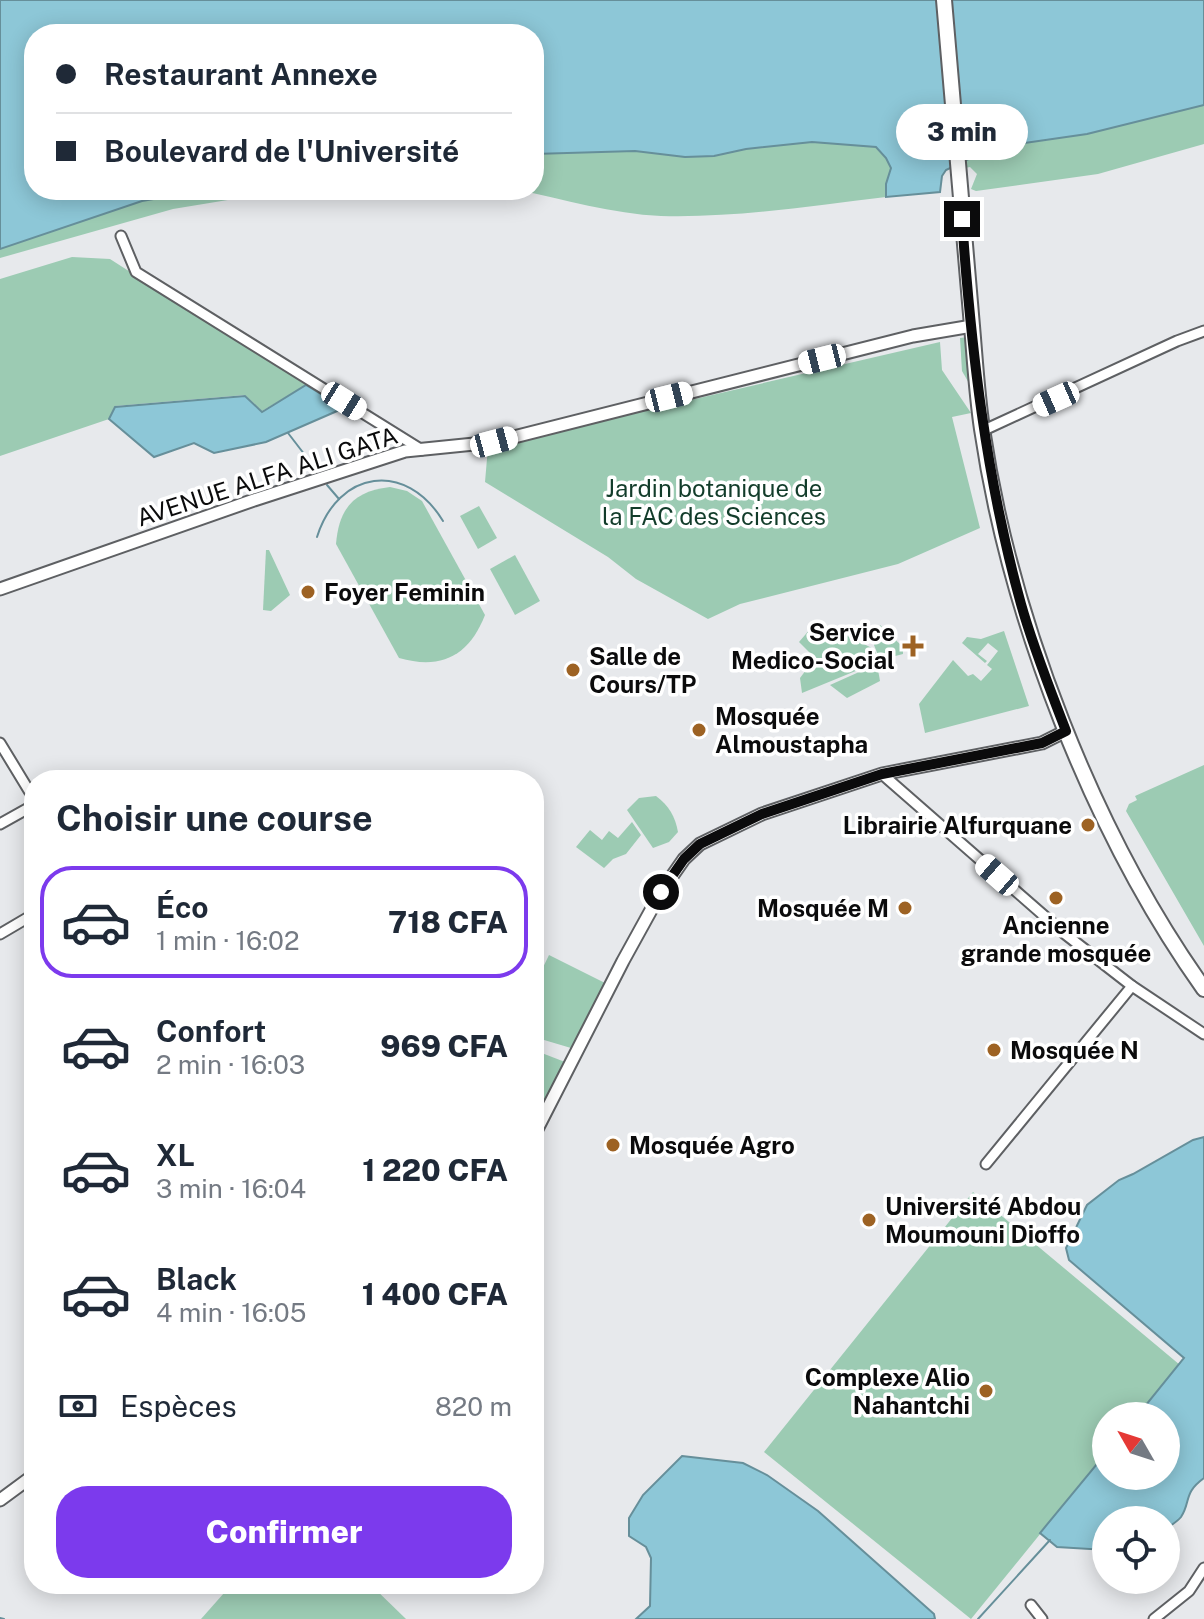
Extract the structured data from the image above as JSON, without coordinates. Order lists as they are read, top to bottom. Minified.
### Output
{"streets":{"street":["AVENUE ALFA ALI GATA"]},"parks":["Jardin botanique de la FAC des Sciences"],"places":{"other":["Foyer Feminin","Salle de Cours/TP","Mosquée Almoustapha","Librairie Alfurquane","Ancienne grande mosquée","Mosquée M","Mosquée N","Mosquée Agro","Université Abdou Moumouni Dioffo","Complexe Alio Nahantchi"],"health":["Service Medico-Social"]},"north":"top left","page":{"banner":["Restaurant Annexe","Boulevard de l'Université"],"bubble":"3 min","heading":"Choisir une course","list":[{"name":"Éco","note":"1 min · 16:02","value":"718 CFA"},{"name":"Confort","note":"2 min · 16:03","value":"969 CFA"},{"name":"XL","note":"3 min · 16:04","value":"1 220 CFA"},{"name":"Black","note":"4 min · 16:05","value":"1 400 CFA"}],"pay":["Espèces","820 m"],"buttons":"Confirmer"}}
